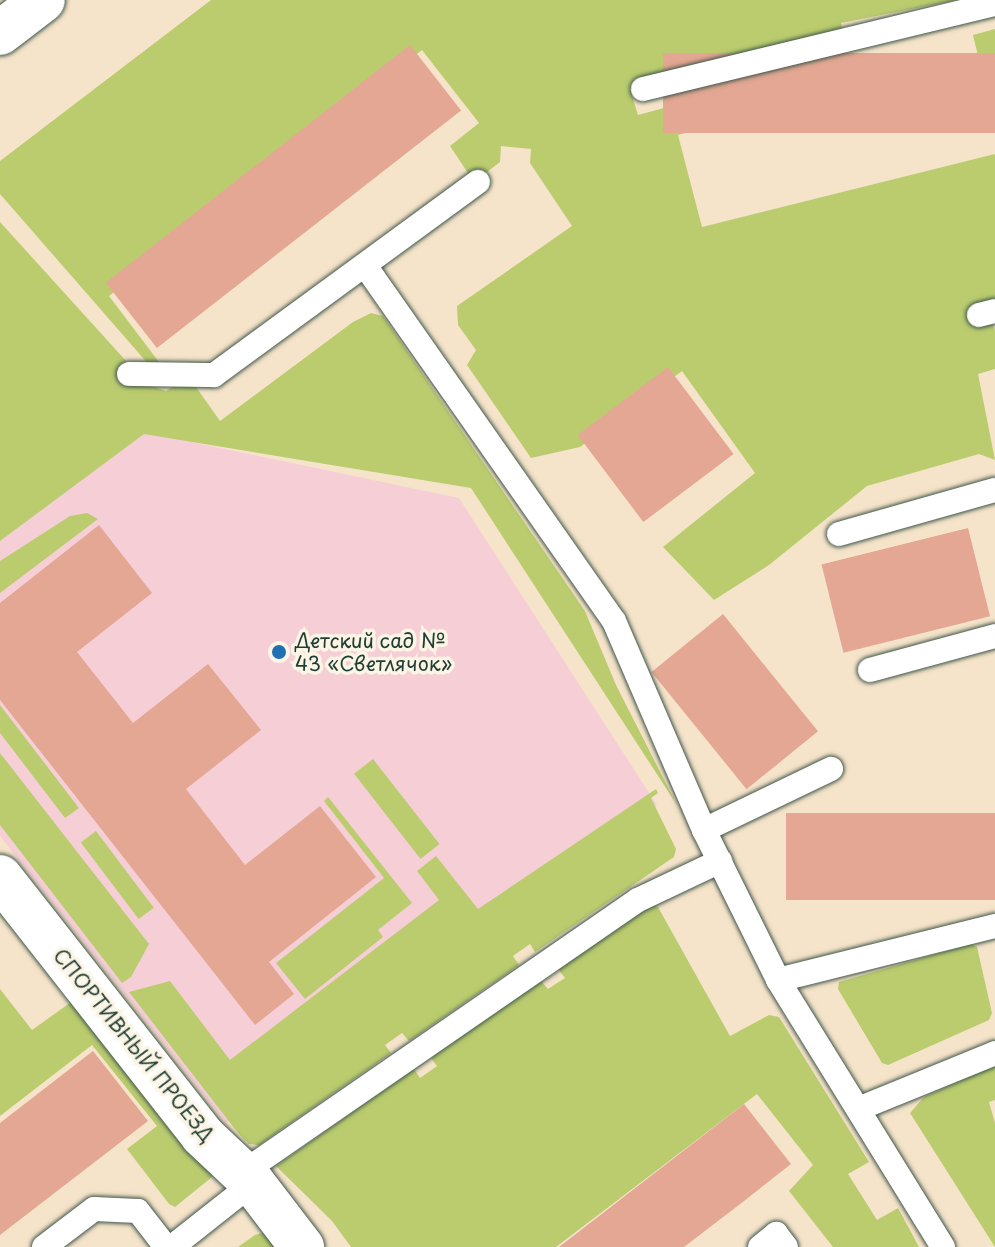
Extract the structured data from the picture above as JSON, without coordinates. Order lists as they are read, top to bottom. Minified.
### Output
{"streets":{"street":["СПОРТИВНЫЙ ПРОЕЗД"]},"places":["Детский сад № 43 «Светлячок»"]}
